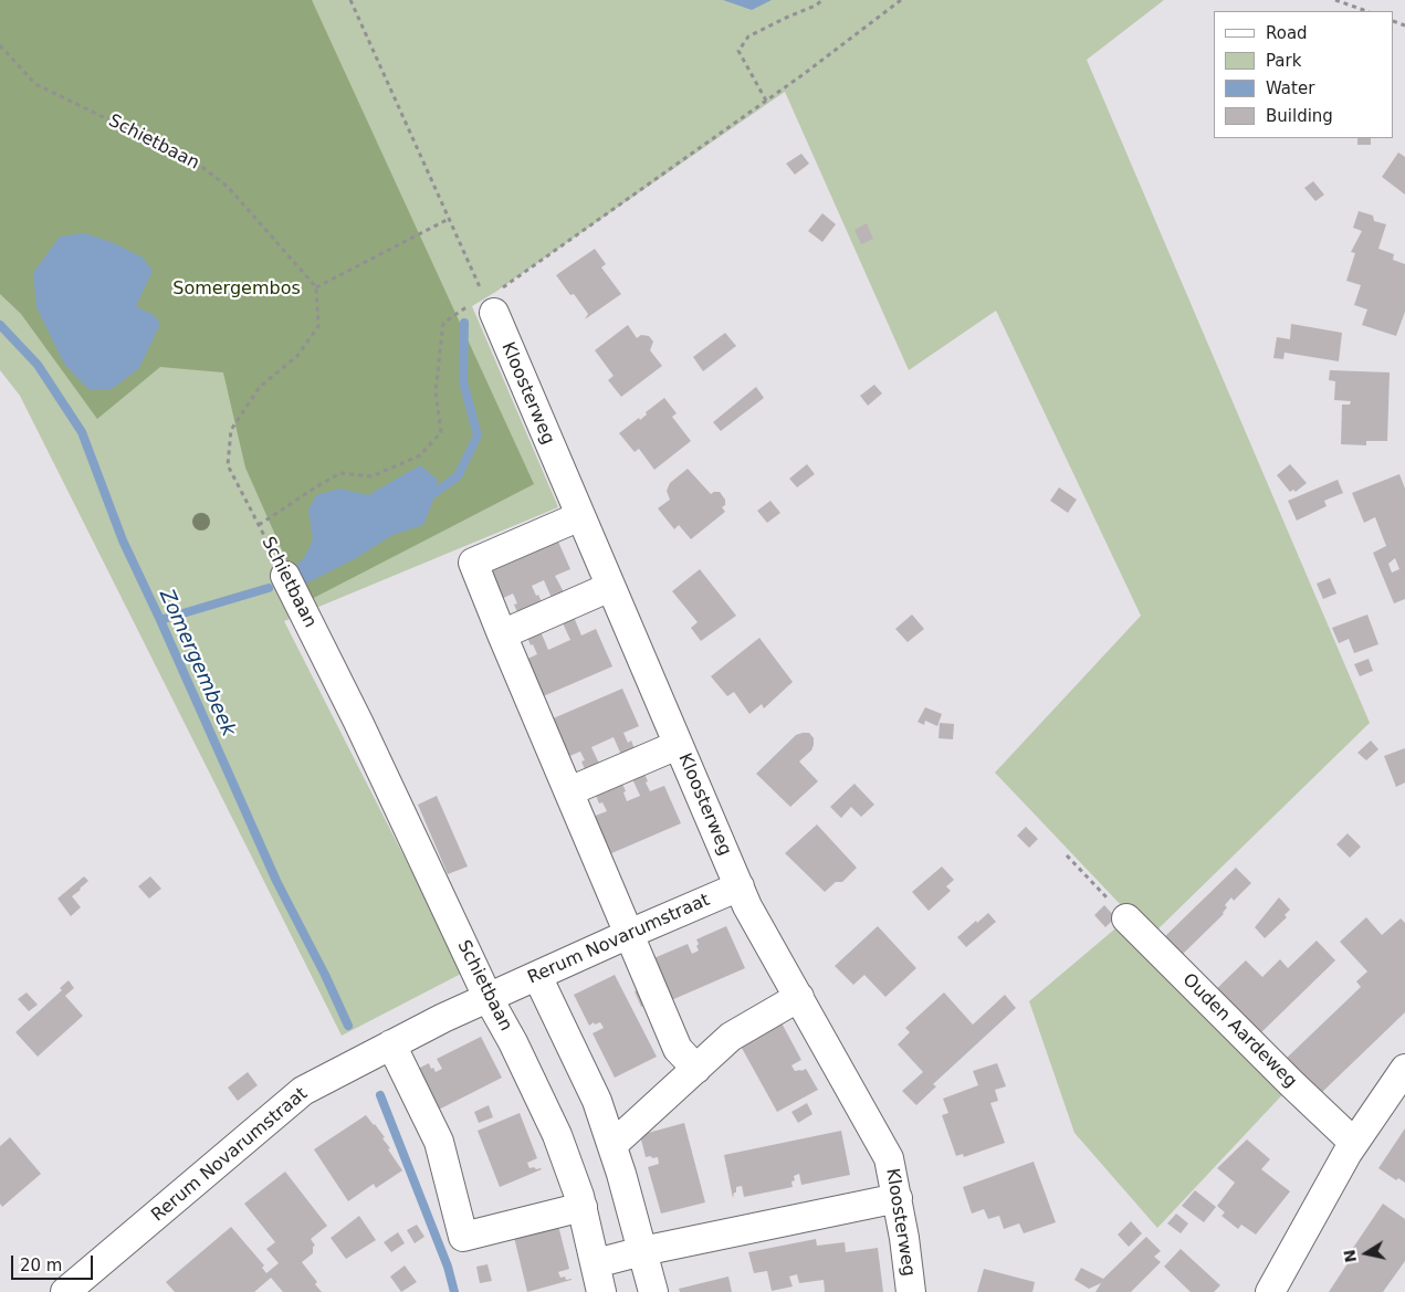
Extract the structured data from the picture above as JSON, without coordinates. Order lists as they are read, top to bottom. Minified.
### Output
{"streets":{"street":["Schietbaan","Kloosterweg","Rerum Novarumstraat","Ouden Aardeweg"]},"crossings":[["Schietbaan","Rerum Novarumstraat"],["Kloosterweg","Rerum Novarumstraat"]],"water":["Zomergembeek"],"parks":["Somergembos"],"legend":["Road","Park","Water","Building"],"scale_bar":"20 m","north":"left"}
